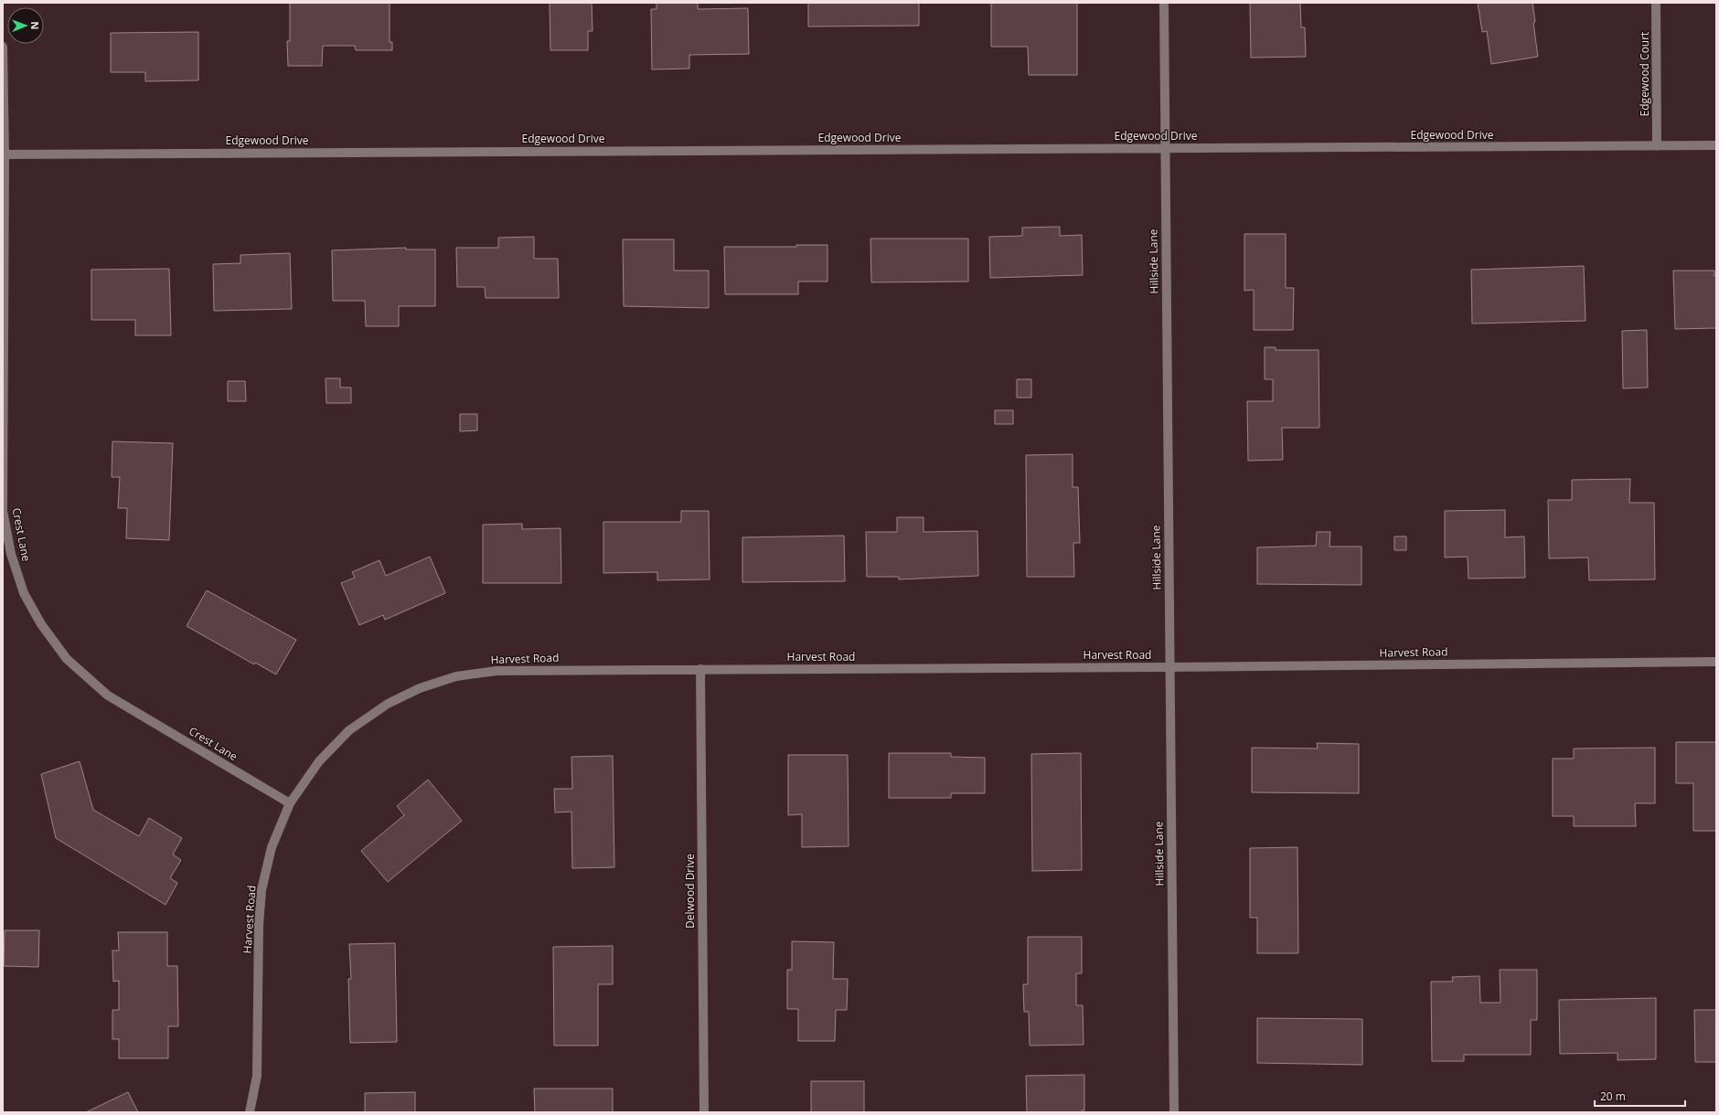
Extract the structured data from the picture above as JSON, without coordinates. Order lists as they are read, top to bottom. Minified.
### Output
{"streets":{"street":["Edgewood Court","Edgewood Drive","Hillside Lane","Crest Lane","Harvest Road","Delwood Drive"]},"crossings":[["Edgewood Court","Edgewood Drive"],["Edgewood Drive","Hillside Lane"],["Edgewood Drive","Crest Lane"],["Hillside Lane","Harvest Road"],["Crest Lane","Harvest Road"],["Harvest Road","Delwood Drive"]],"scale_bar":"20 m","north":"right"}
